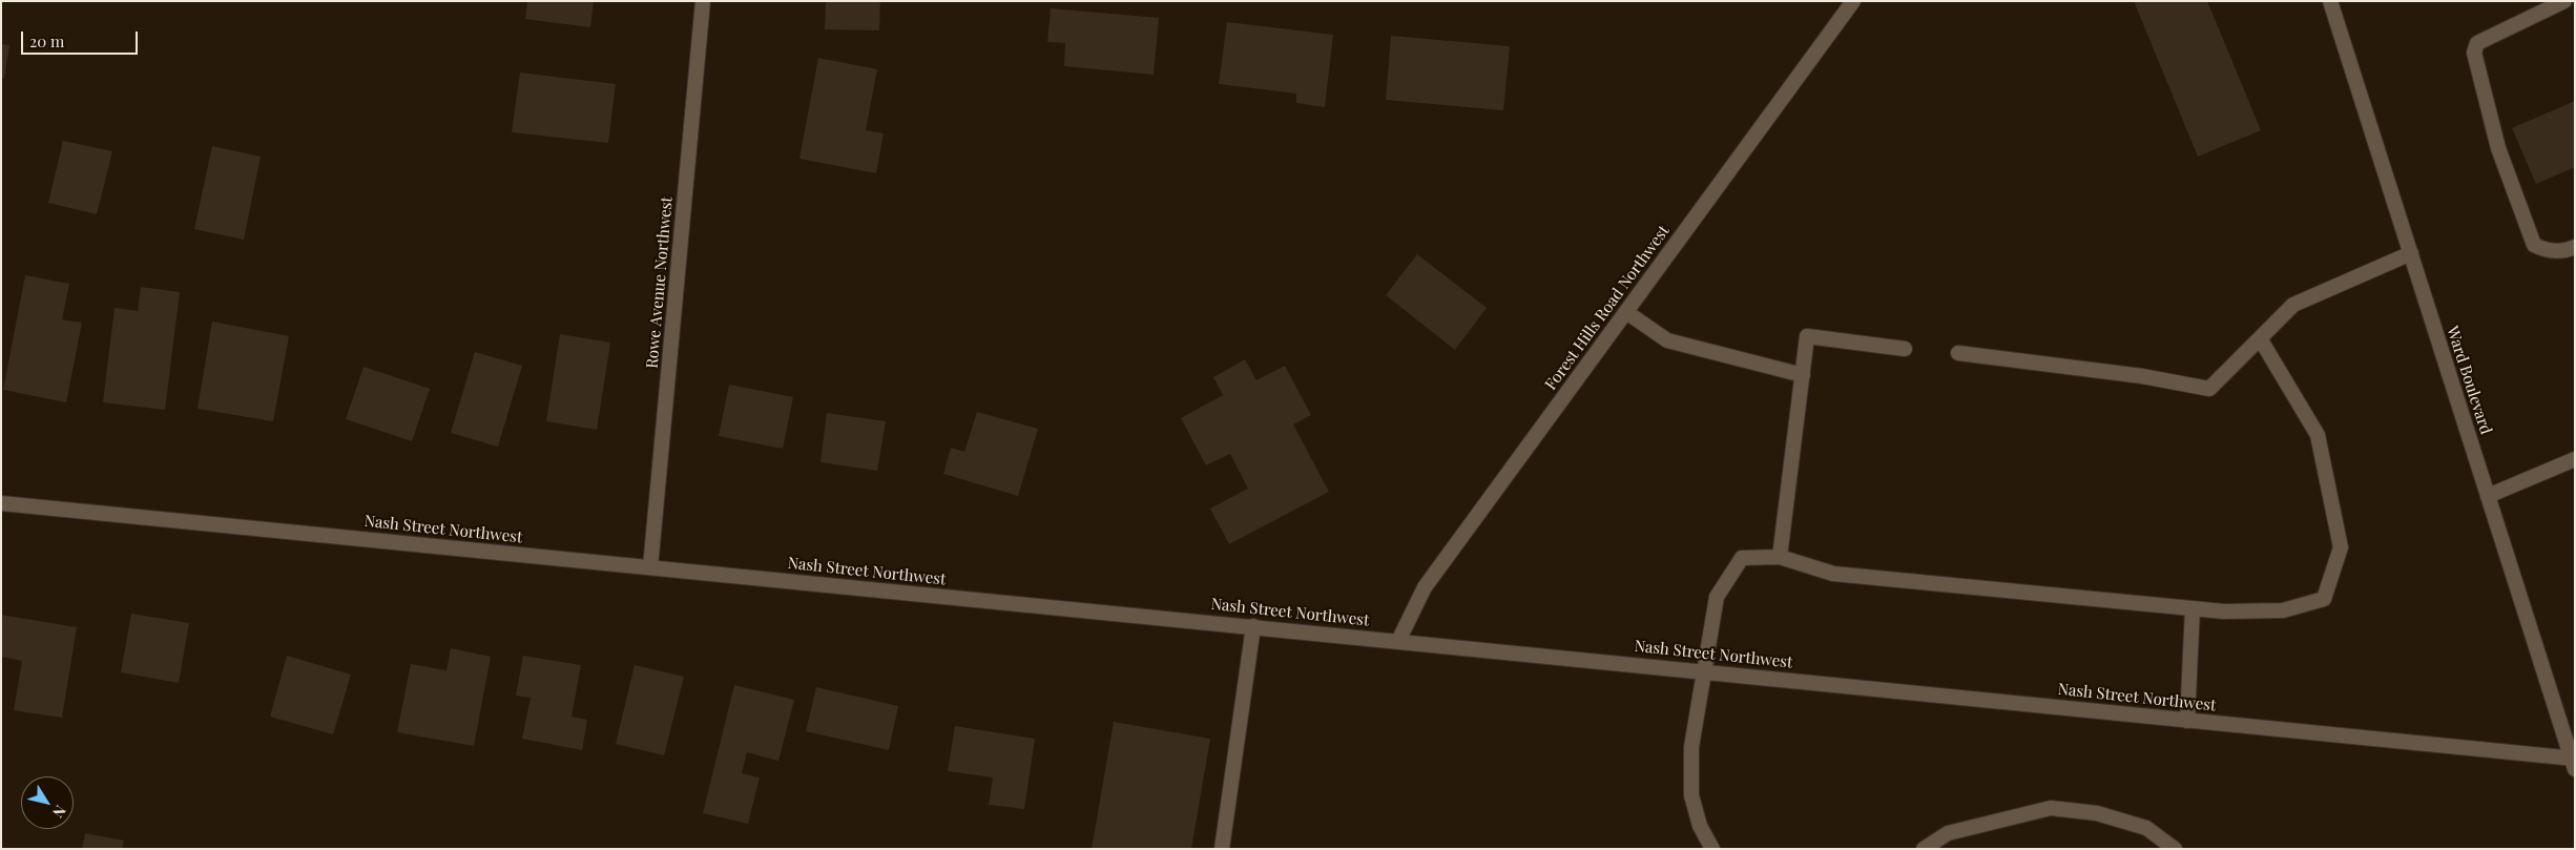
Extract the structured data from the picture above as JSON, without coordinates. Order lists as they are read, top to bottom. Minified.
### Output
{"streets":{"main road":["Rowe Avenue Northwest","Forest Hills Road Northwest","Ward Boulevard","Nash Street Northwest"]},"crossings":[["Rowe Avenue Northwest","Nash Street Northwest"],["Forest Hills Road Northwest","Nash Street Northwest"],["Ward Boulevard","Nash Street Northwest"]],"scale_bar":"20 m","north":"bottom right"}
